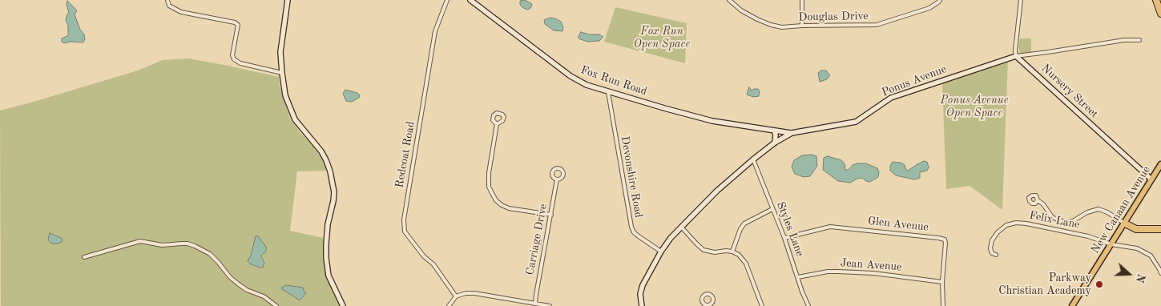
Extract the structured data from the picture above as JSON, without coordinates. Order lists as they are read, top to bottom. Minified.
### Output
{"streets":{"main road":["New Canaan Avenue"],"street":["Douglas Drive","Fox Run Road","Ponus Avenue","Nursery Street","Redcoat Road","Devonshire Road","Felix Lane","Glen Avenue","Styles Lane","Carriage Drive","Jean Avenue"]},"crossings":[["Fox Run Road","Ponus Avenue"],["Fox Run Road","Devonshire Road"],["Ponus Avenue","Nursery Street"],["Ponus Avenue","Devonshire Road"],["Ponus Avenue","Styles Lane"],["Nursery Street","New Canaan Avenue"],["New Canaan Avenue","Felix Lane"],["Glen Avenue","Styles Lane"],["Glen Avenue","Jean Avenue"],["Styles Lane","Jean Avenue"]],"parks":["Fox Run Open Space","Ponus Avenue Open Space"],"places":["Parkway Christian Academy"],"north":"right"}
